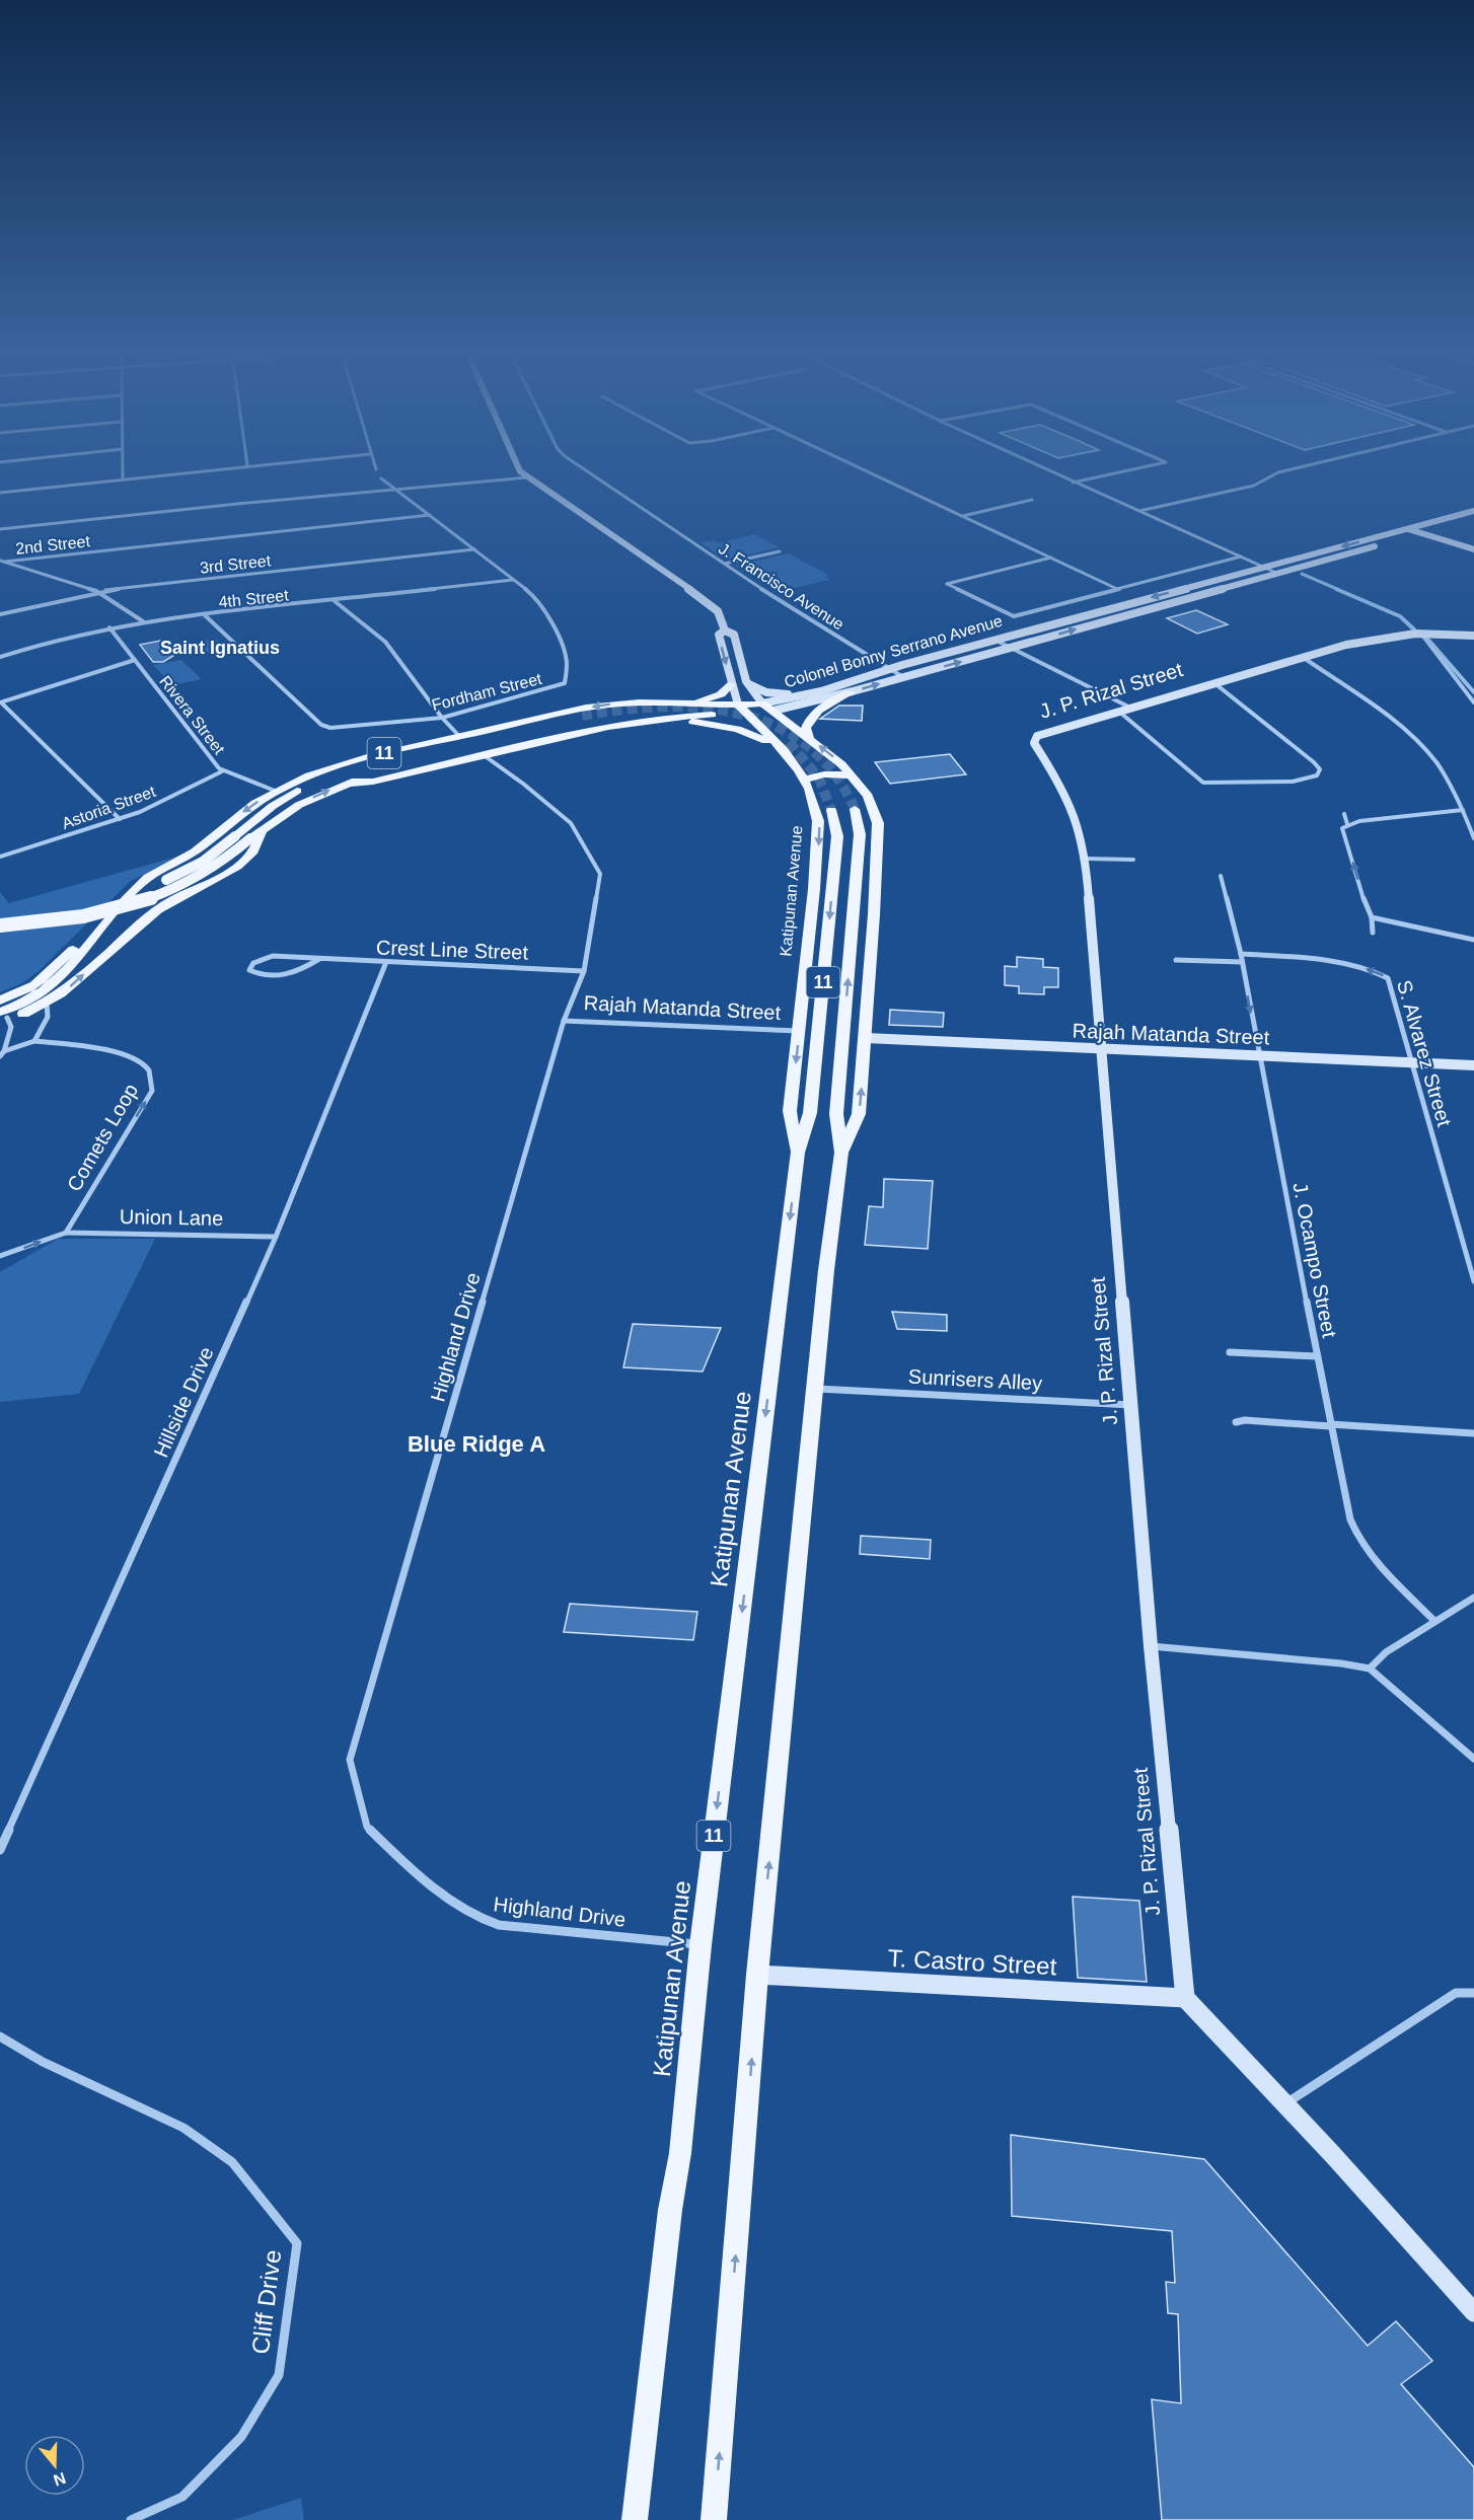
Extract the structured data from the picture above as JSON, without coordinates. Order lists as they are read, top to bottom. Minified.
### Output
{"streets":{"main road":["Colonel Bonny Serrano Avenue","11","Katipunan Avenue"],"street":["2nd Street","3rd Street","J. Francisco Avenue","4th Street","J. P. Rizal Street","Fordham Street","Rivera Street","Astoria Street","Crest Line Street","Rajah Matanda Street","S. Alvarez Street","Comets Loop","Union Lane","J. Ocampo Street","Highland Drive","Sunrisers Alley","Hillside Drive","T. Castro Street","Cliff Drive"]},"crossings":[["2nd Street","Fordham Street"],["3rd Street","Fordham Street"],["J. Francisco Avenue","Colonel Bonny Serrano Avenue"],["4th Street","Fordham Street"],["4th Street","Rivera Street"],["Colonel Bonny Serrano Avenue","Rivera Street"],["Colonel Bonny Serrano Avenue","11"],["Colonel Bonny Serrano Avenue","Katipunan Avenue"],["Colonel Bonny Serrano Avenue","Highland Drive"],["J. P. Rizal Street","Rajah Matanda Street"],["J. P. Rizal Street","Sunrisers Alley"],["J. P. Rizal Street","T. Castro Street"],["Rivera Street","Astoria Street"],["11","Rajah Matanda Street"],["11","Sunrisers Alley"],["11","T. Castro Street"],["Katipunan Avenue","Rajah Matanda Street"],["Katipunan Avenue","Highland Drive"],["Crest Line Street","Highland Drive"],["Crest Line Street","Hillside Drive"],["Rajah Matanda Street","S. Alvarez Street"],["Rajah Matanda Street","J. Ocampo Street"],["Rajah Matanda Street","Highland Drive"],["S. Alvarez Street","J. Ocampo Street"],["Comets Loop","Union Lane"],["Union Lane","Hillside Drive"]],"one_way":["Katipunan Avenue","S. Alvarez Street"],"districts":["Saint Ignatius","Blue Ridge A"],"north":"bottom"}
